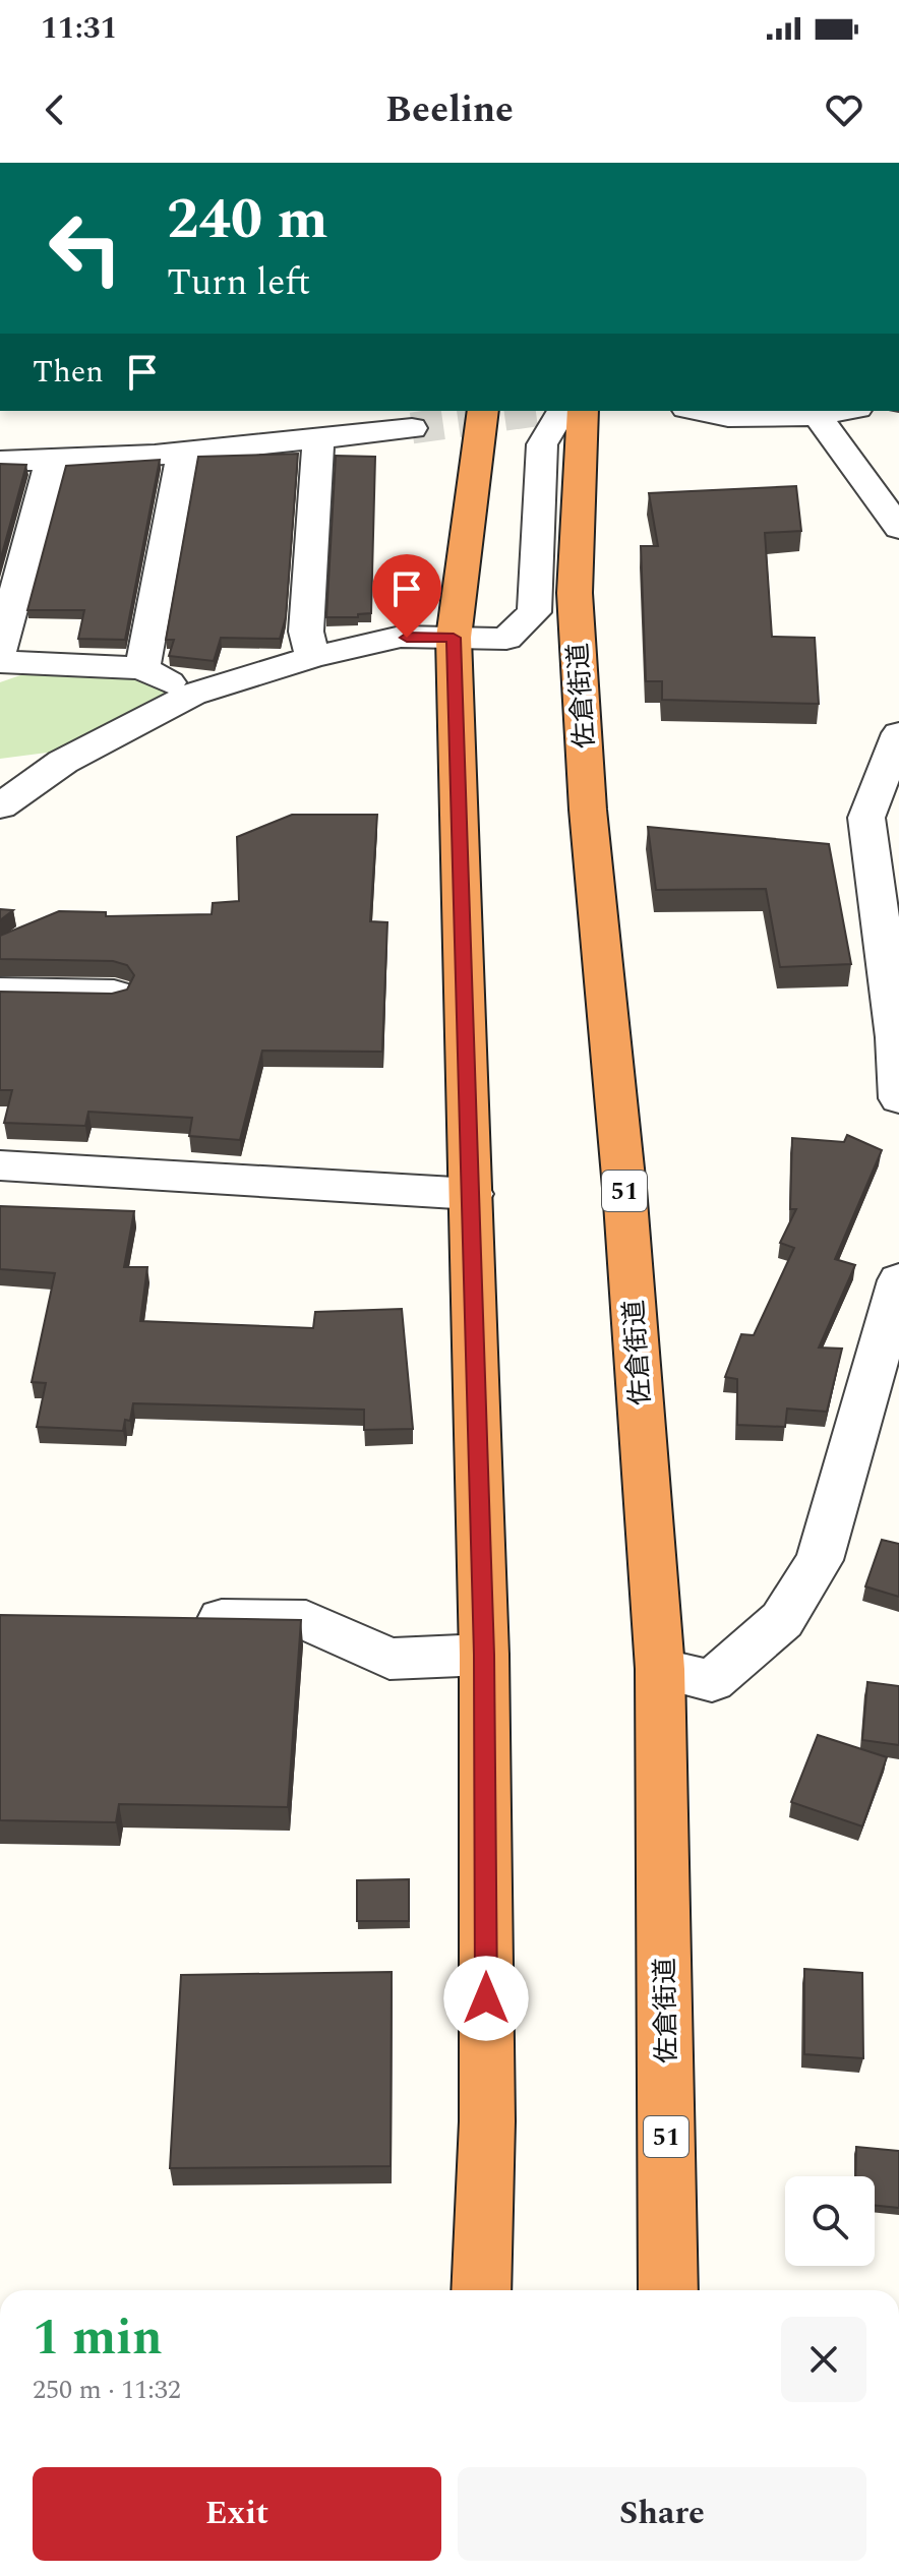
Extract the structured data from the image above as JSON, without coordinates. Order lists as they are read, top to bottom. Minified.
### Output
{"streets":{"highway":["佐倉街道","51"]},"page":{"status":"11:31","header":"Beeline","turn":["240 m","Turn left"],"then":"Then","heading":["1 min","250 m · 11:32"],"buttons":["Exit","Share"]}}
